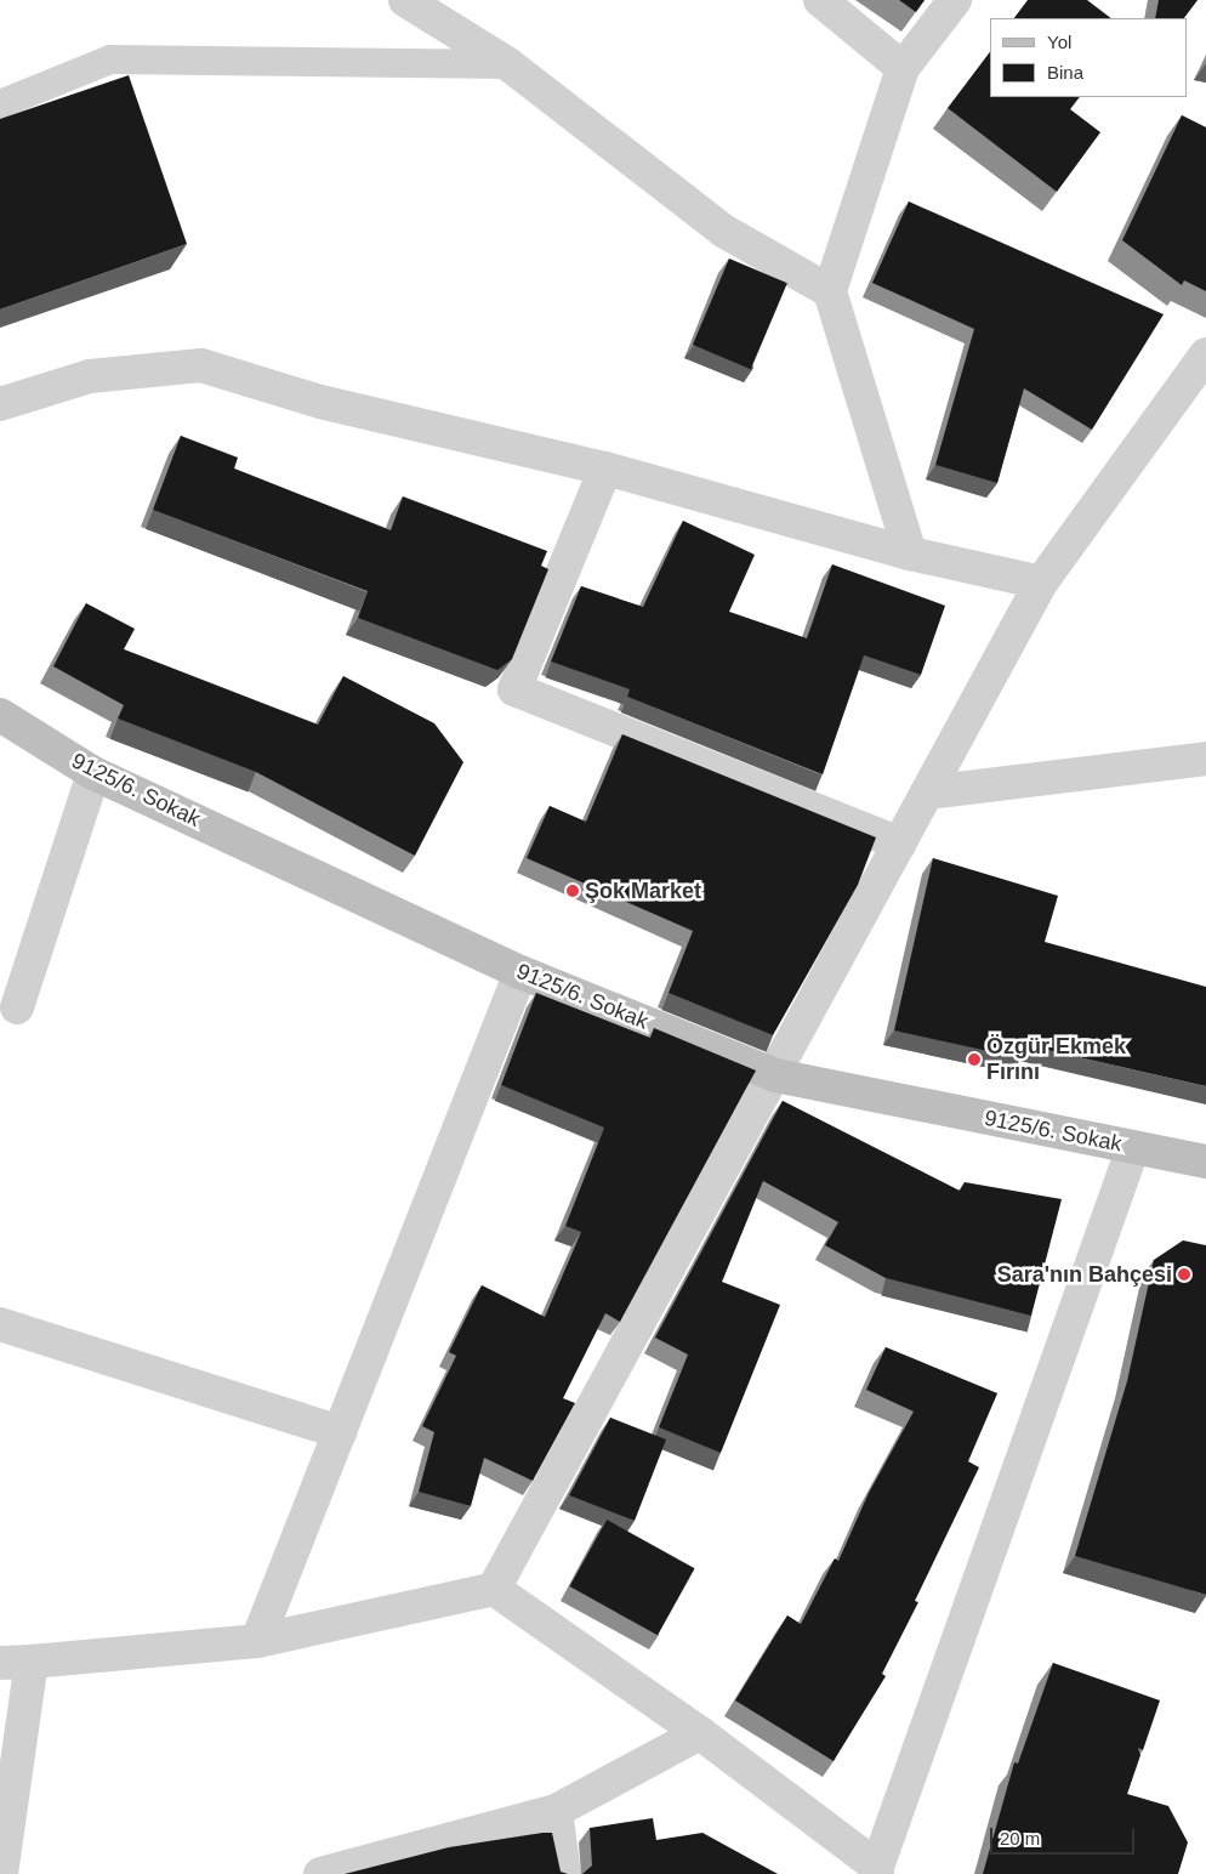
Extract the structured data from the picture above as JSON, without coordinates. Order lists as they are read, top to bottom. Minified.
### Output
{"streets":{"main road":["9125/6. Sokak"]},"places":["Şok Market","Özgür Ekmek Fırını","Sara'nın Bahçesi"],"legend":["Yol","Bina"],"scale_bar":"20 m"}
